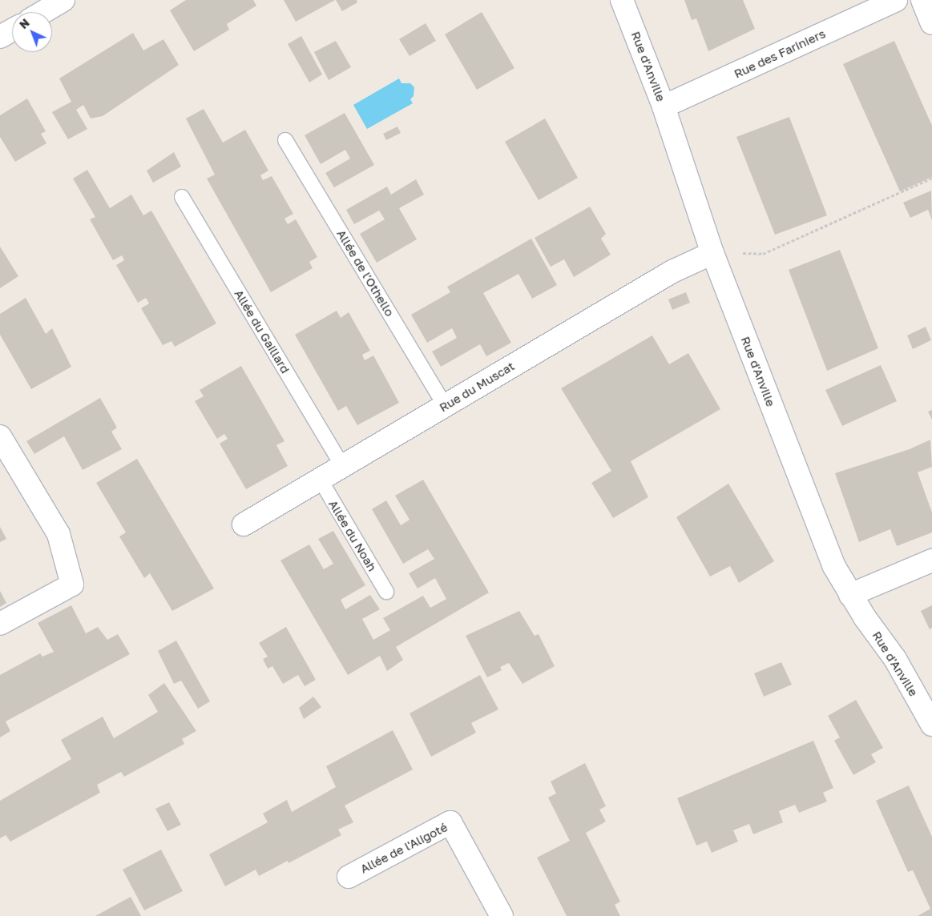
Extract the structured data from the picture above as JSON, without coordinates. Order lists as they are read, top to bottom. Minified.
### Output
{"streets":{"street":["Rue des Fariniers","Rue d'Anville","Rue du Muscat","Allée de l'Aligoté"],"lane":["Allée de l'Othello","Allée du Gaillard","Allée du Noah"]},"crossings":[["Rue des Fariniers","Rue d'Anville"],["Rue d'Anville","Rue du Muscat"],["Allée de l'Othello","Rue du Muscat"],["Allée du Gaillard","Rue du Muscat"],["Rue du Muscat","Allée du Noah"]],"north":"top left"}
